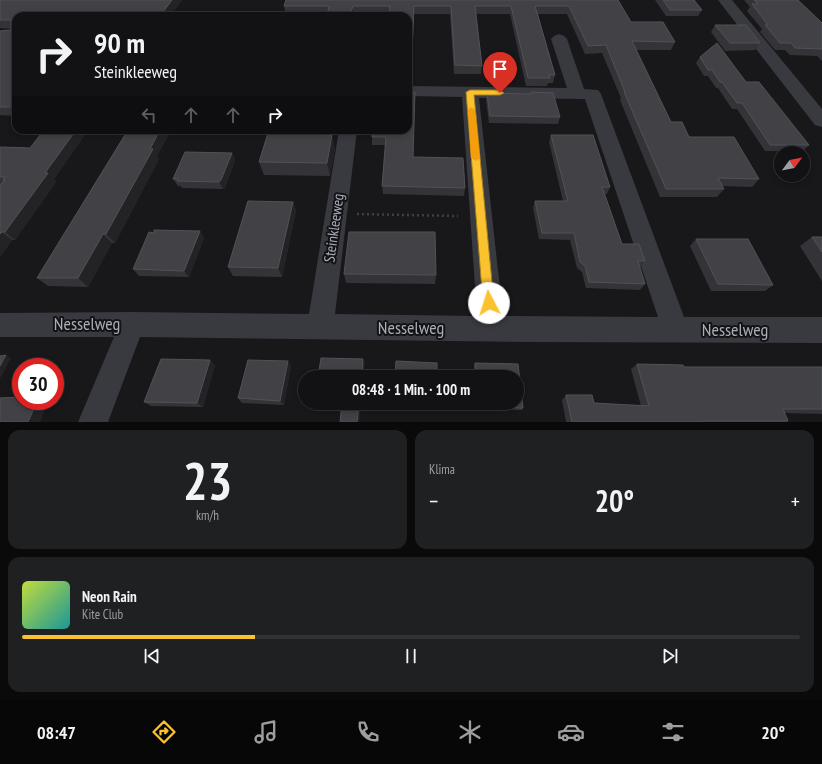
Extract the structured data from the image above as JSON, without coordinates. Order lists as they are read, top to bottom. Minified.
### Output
{"streets":{"street":["Steinkleeweg","Nesselweg"]},"crossings":[["Steinkleeweg","Nesselweg"]],"north":"top right","page":{"turn":["90 m","Steinkleeweg"],"limit":"30","trip":"08:48 · 1 Min. · 100 m","tile":[["23","km/h"],"Klima"],"heat":["−","20°","+"],"song":["Neon Rain","Kite Club"],"tabs":["08:47","20°"]}}
